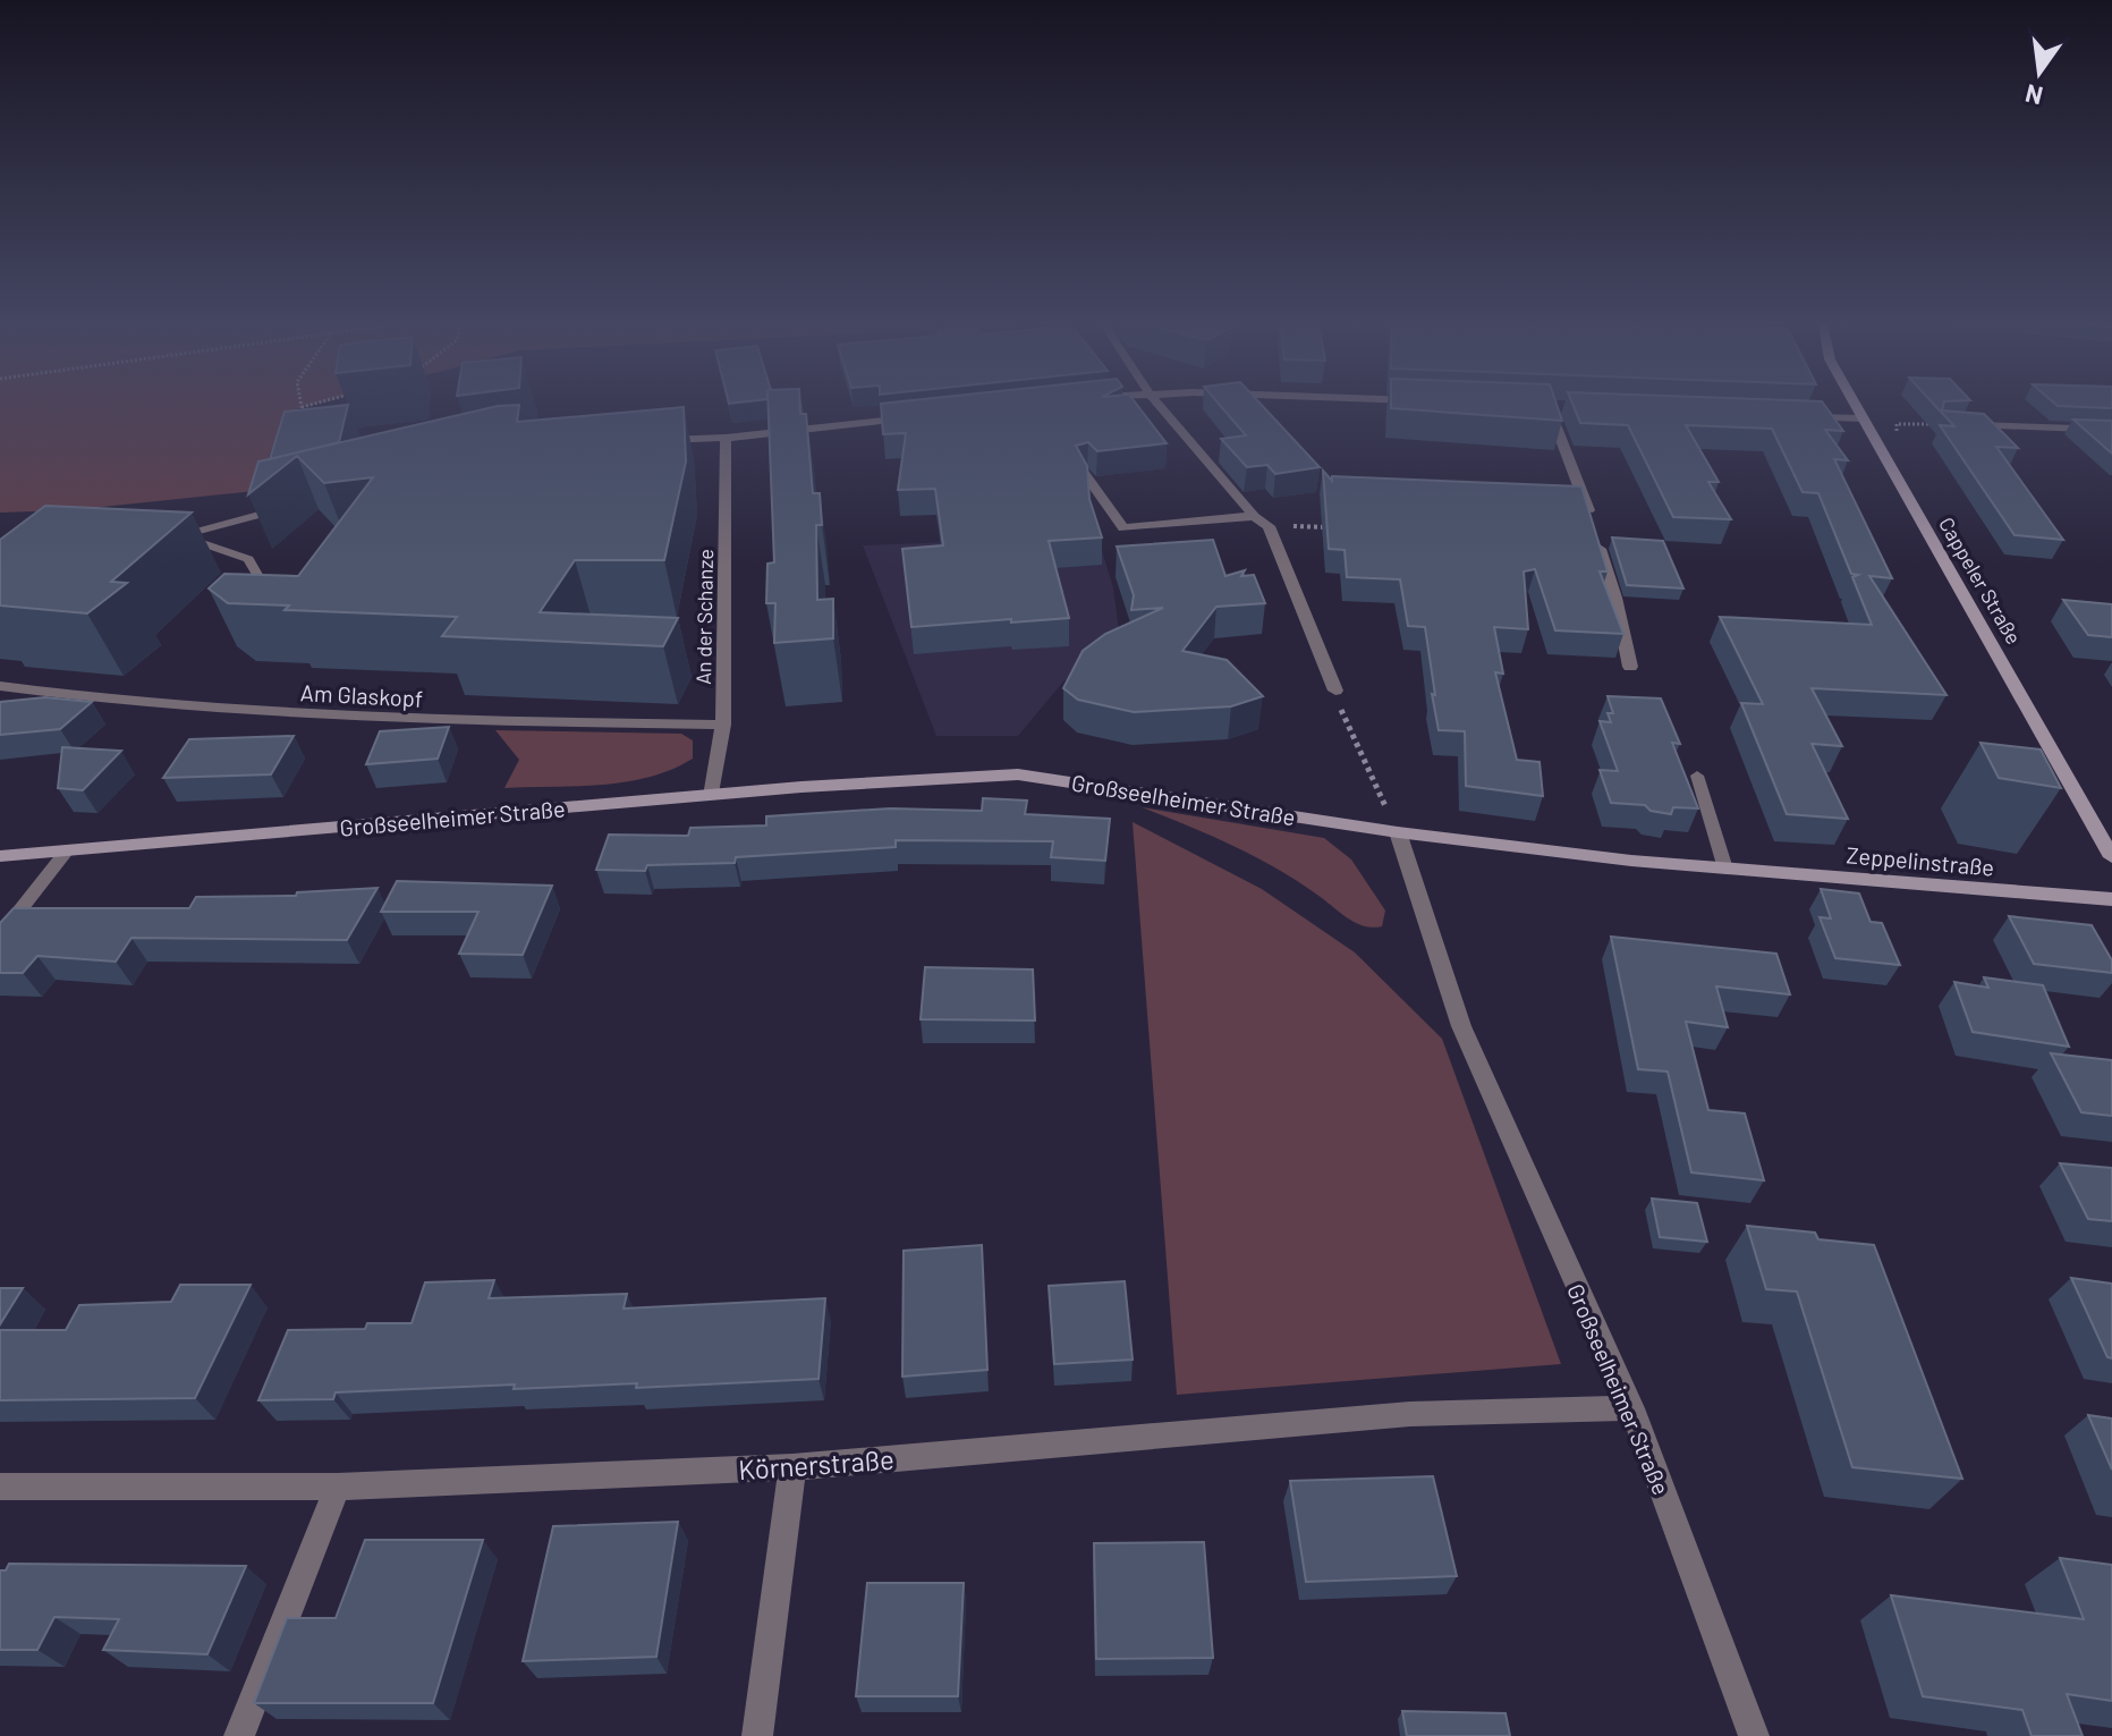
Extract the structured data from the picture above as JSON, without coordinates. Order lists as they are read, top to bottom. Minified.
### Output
{"streets":{"main road":["Cappeler Straße","Großseelheimer Straße","Zeppelinstraße"],"street":["An der Schanze","Am Glaskopf","Körnerstraße"]},"crossings":[["An der Schanze","Am Glaskopf"],["An der Schanze","Großseelheimer Straße"],["Großseelheimer Straße","Zeppelinstraße"],["Großseelheimer Straße","Körnerstraße"]],"north":"bottom"}
